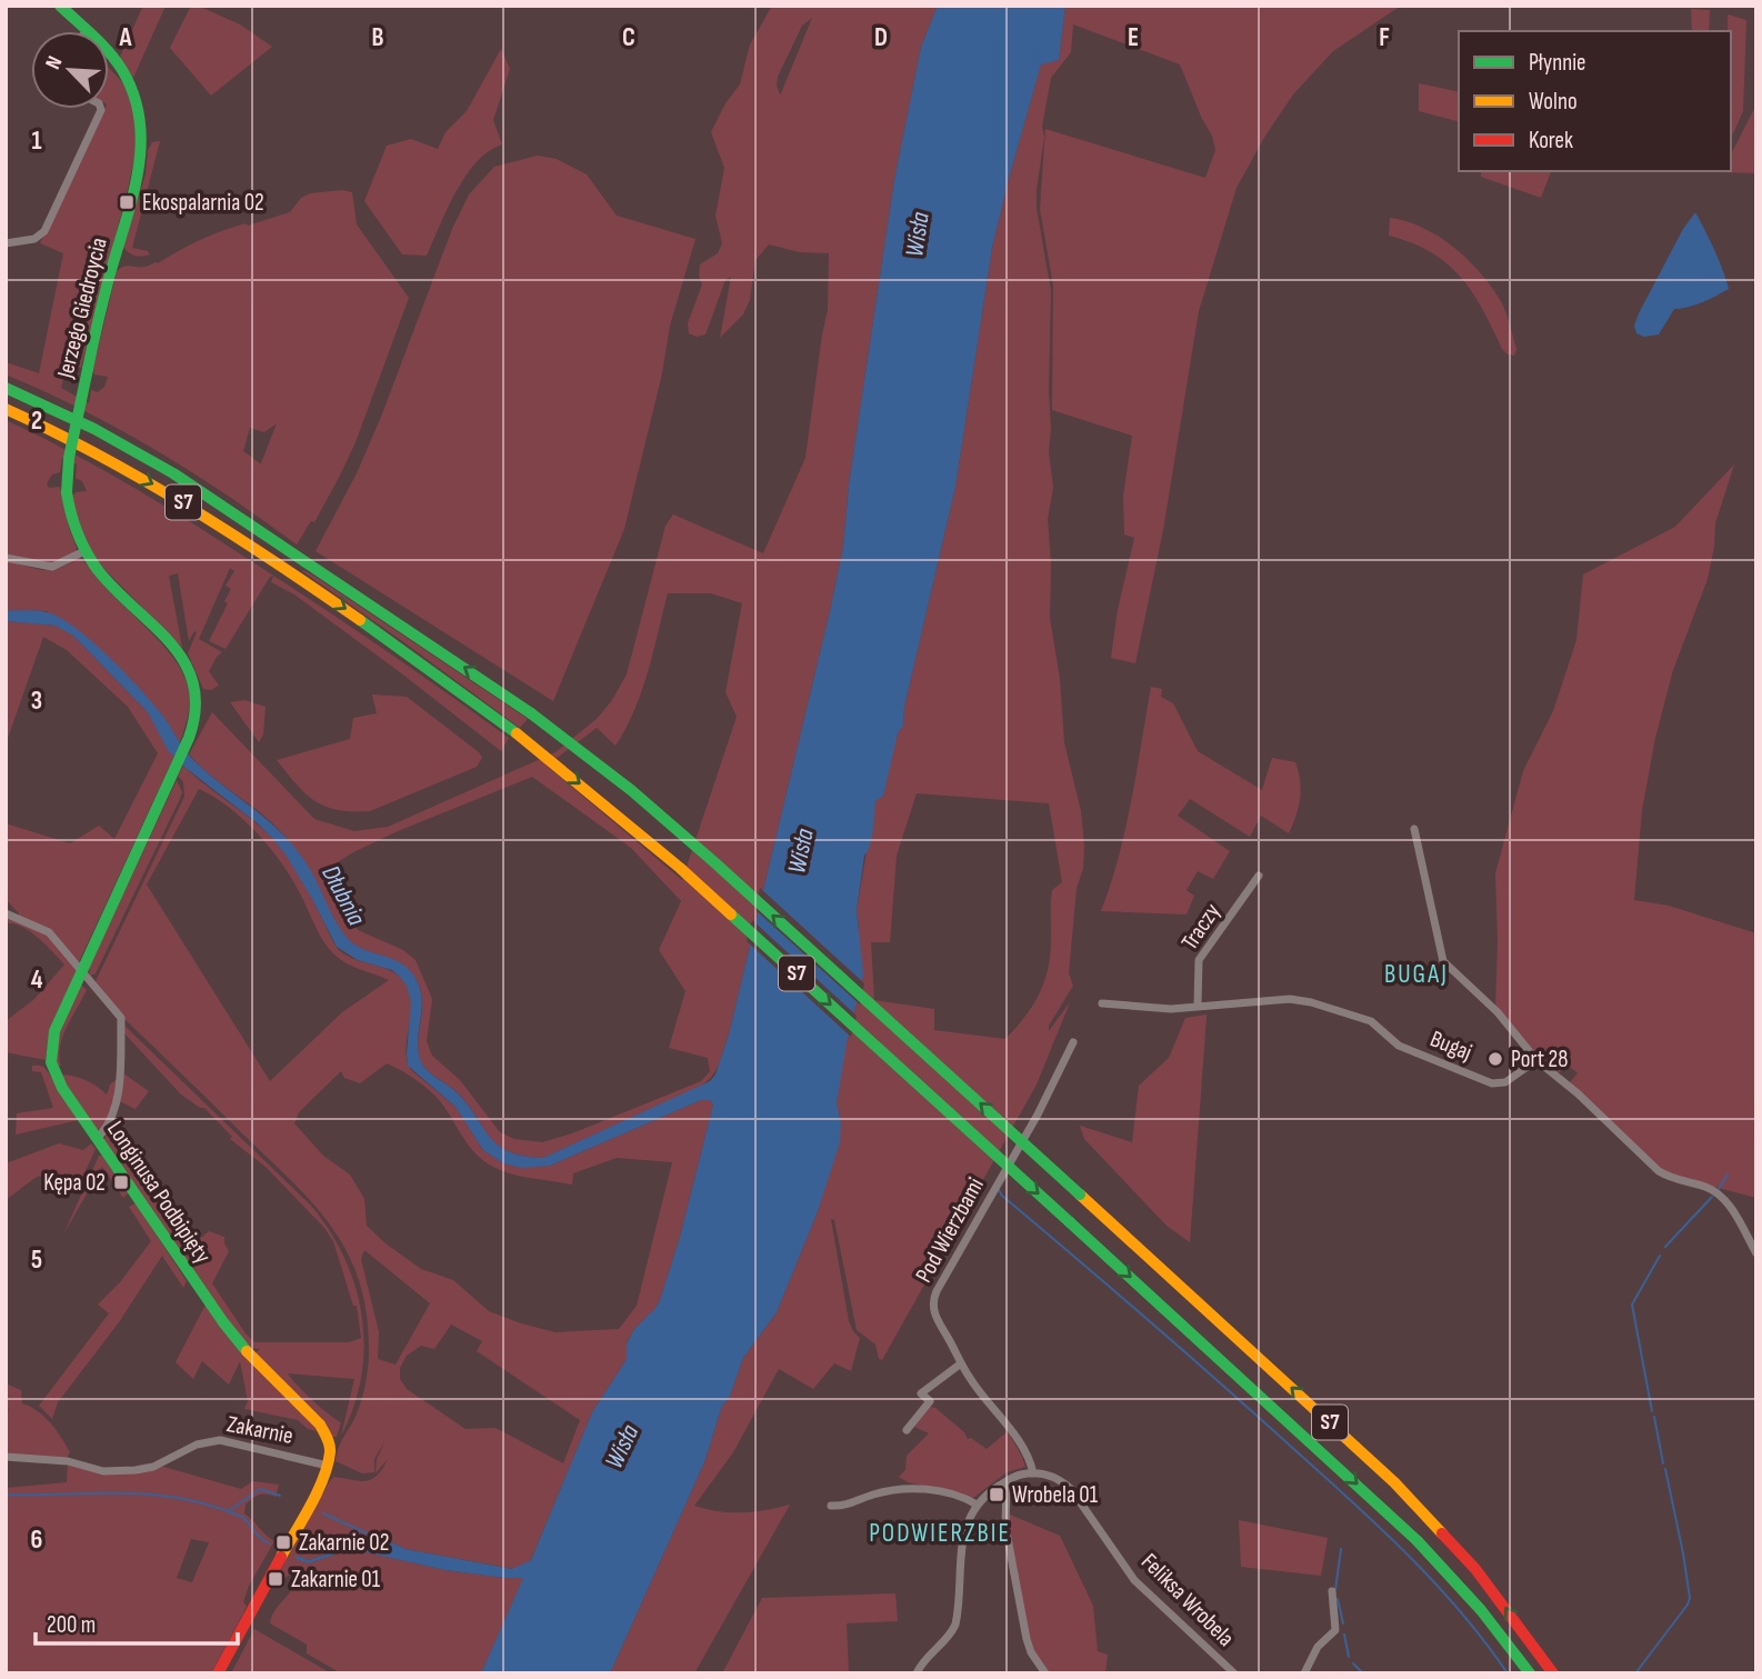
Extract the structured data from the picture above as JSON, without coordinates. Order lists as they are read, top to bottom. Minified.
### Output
{"streets":{"main road":["Jerzego Giedroycia","S7","Longinusa Podbipięty"],"street":["Traczy","Bugaj","Pod Wierzbami","Zakarnie","Feliksa Wrobela"]},"crossings":[["Jerzego Giedroycia","Longinusa Podbipięty"],["Traczy","Bugaj"],["Longinusa Podbipięty","Zakarnie"],["Pod Wierzbami","Feliksa Wrobela"]],"districts":["BUGAJ","PODWIERZBIE"],"water":["Wisła","Dłubnia"],"places":{"transit":["Ekospalarnia 02","Kępa 02","Wrobela 01","Zakarnie 02","Zakarnie 01"],"other":["Port 28"]},"legend":["Płynnie","Wolno","Korek"],"scale_bar":"200 m","north":"top left","grid":{"columns":["A","B","C","D","E","F"],"rows":["1","2","3","4","5","6"]}}
